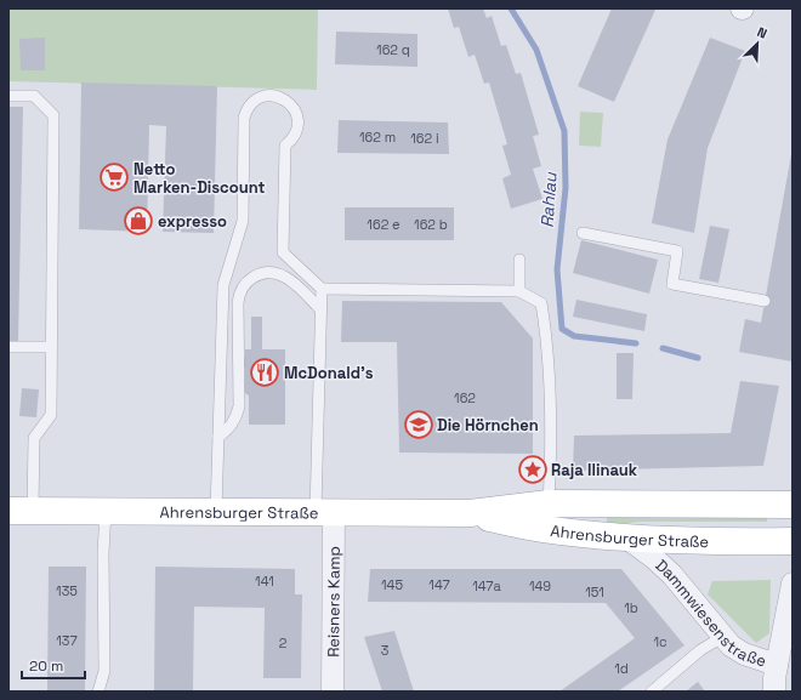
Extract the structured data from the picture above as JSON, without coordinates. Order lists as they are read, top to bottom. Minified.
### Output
{"streets":{"main road":["Ahrensburger Straße"],"street":["Reisners Kamp","Dammwiesenstraße"]},"crossings":[["Ahrensburger Straße","Reisners Kamp"],["Ahrensburger Straße","Dammwiesenstraße"]],"water":["Rahlau"],"places":{"supermarket":["Netto Marken-Discount"],"shop":["expresso"],"restaurant":["McDonald's"],"school or university":["Die Hörnchen"],"place":["Raja Ilinauk"]},"house_numbers":["162 q","162 m","162 i","162 e","162 b","162","141","145","147","147a","149","135","151","1b","137","1c","2","3","1d"],"scale_bar":"20 m","north":"top right"}
